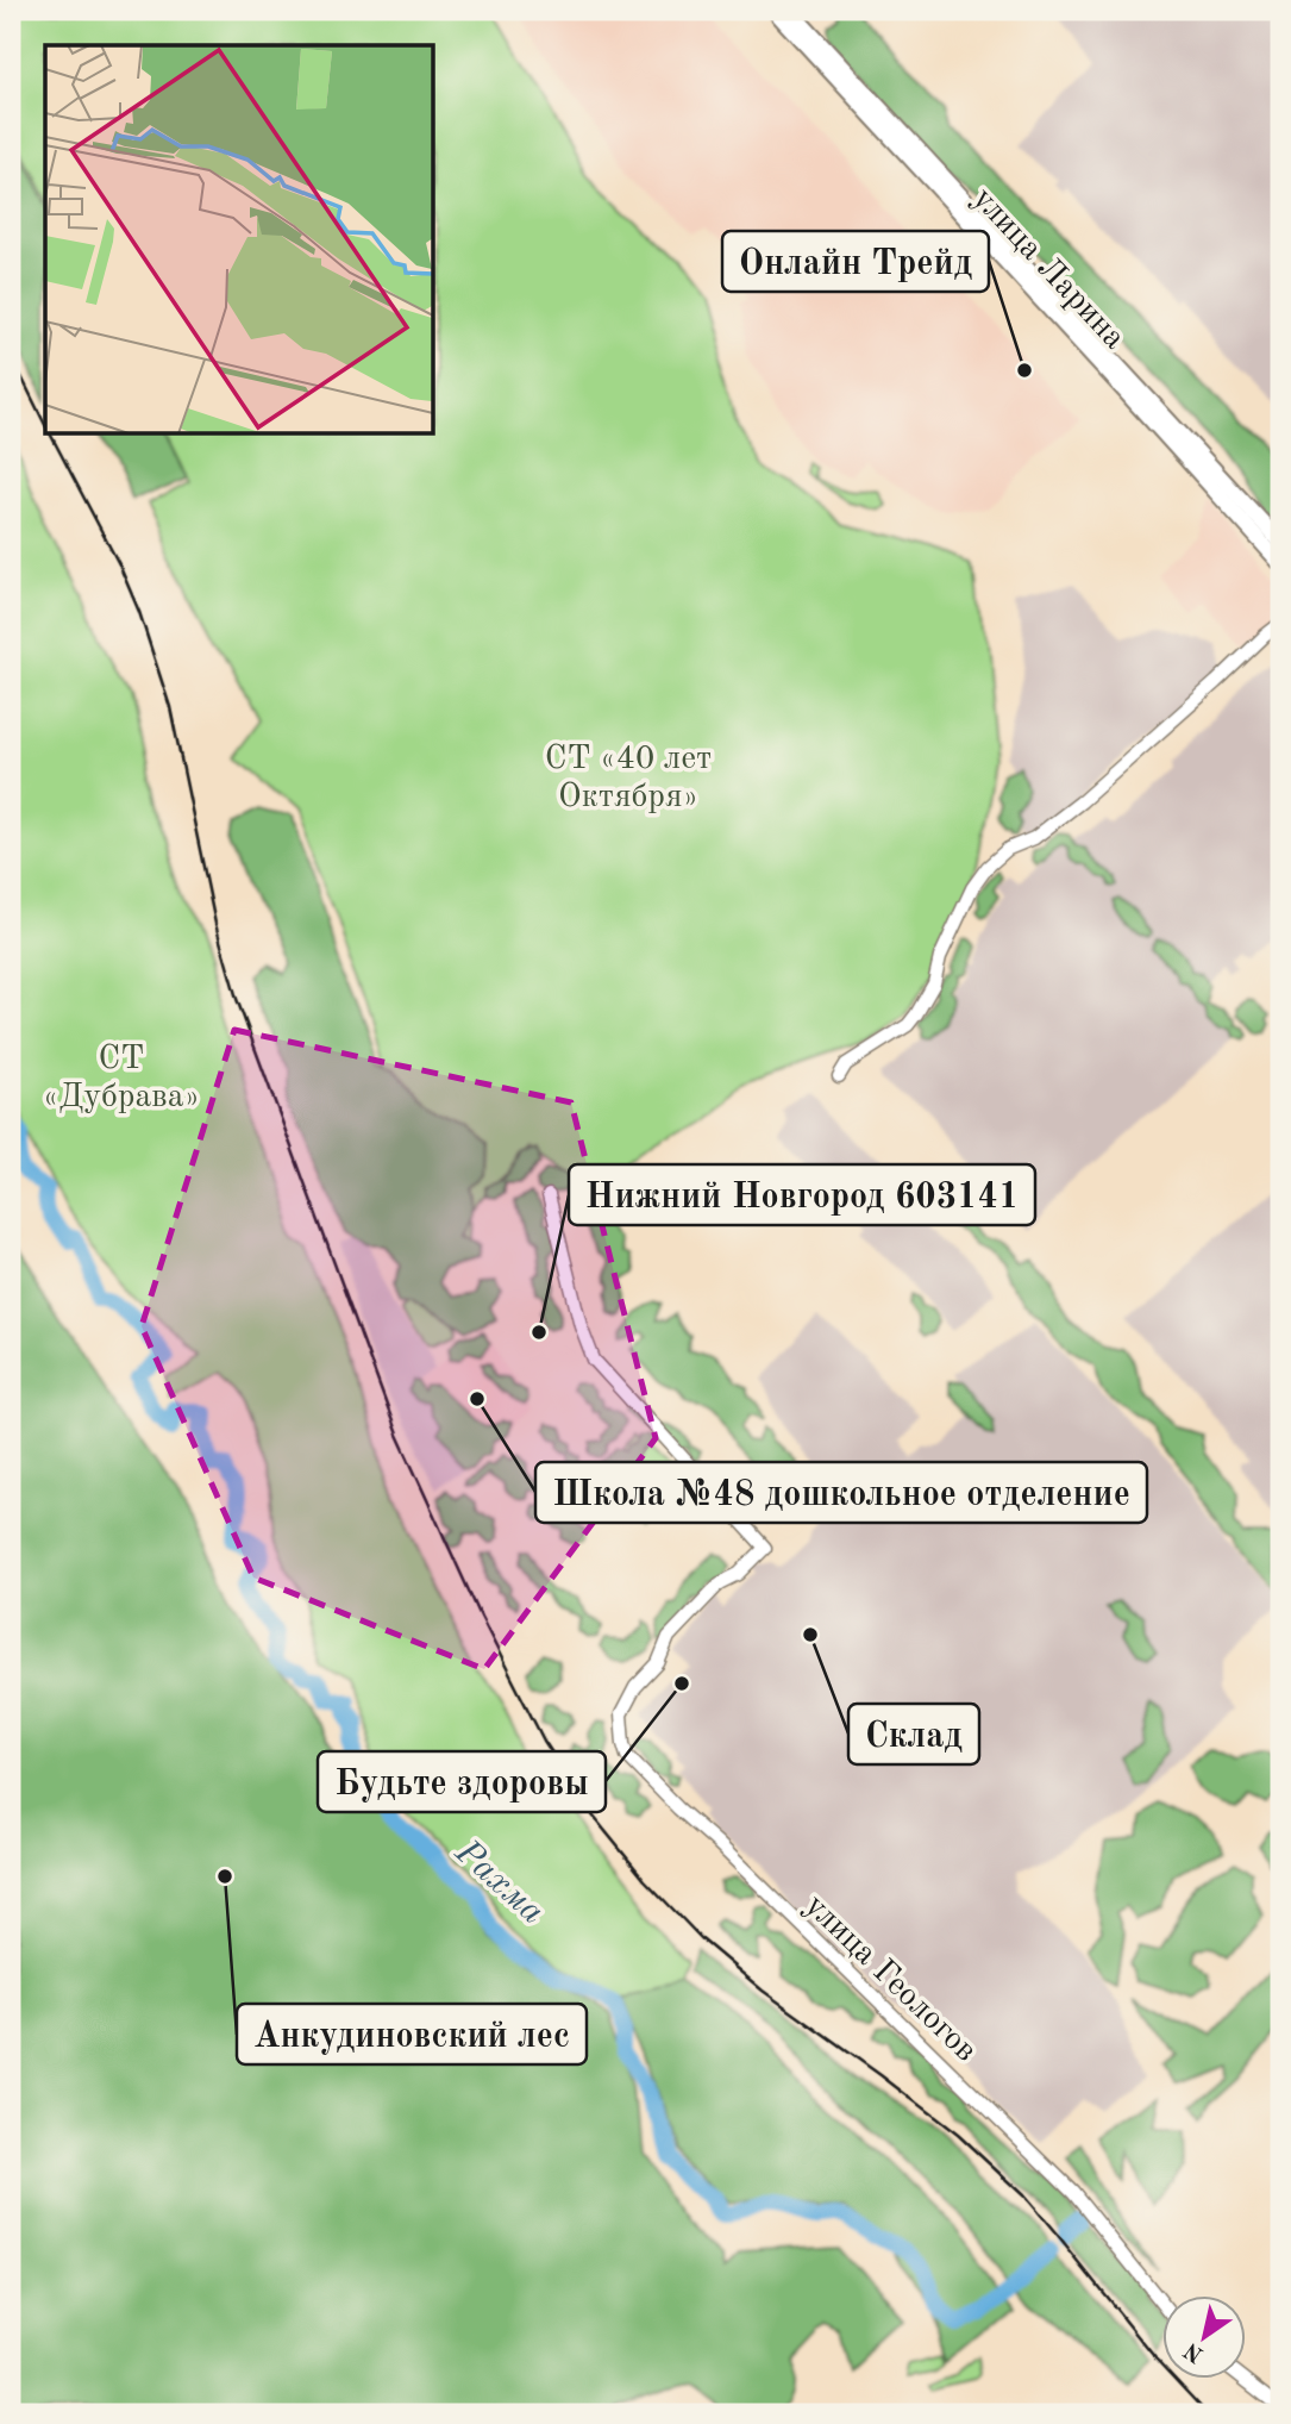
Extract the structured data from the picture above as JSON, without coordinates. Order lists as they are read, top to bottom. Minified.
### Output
{"streets":{"main road":["улица Ларина"],"street":["улица Геологов"]},"water":["Рахма"],"parks":["СТ «40 лет Октября»","СТ «Дубрава»"],"places":["Онлайн Трейд","Нижний Новгород 603141","Школа №48 дошкольное отделение","Склад","Будьте здоровы","Анкудиновский лес"],"north":"bottom left"}
